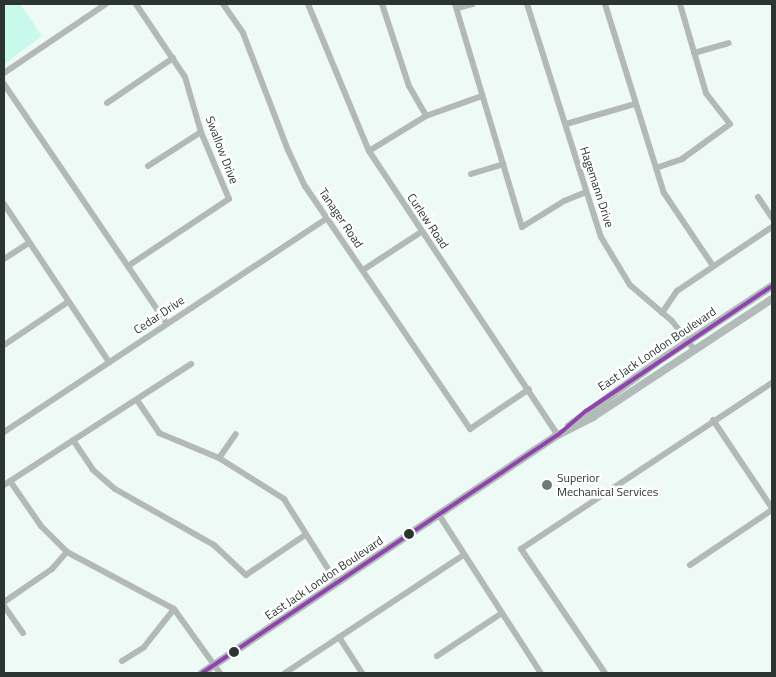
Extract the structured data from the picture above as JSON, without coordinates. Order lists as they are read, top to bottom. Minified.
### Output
{"streets":{"main road":["East Jack London Boulevard"],"street":["Swallow Drive","Hagemann Drive","Tanager Road","Curlew Road","Cedar Drive"]},"crossings":[["Hagemann Drive","East Jack London Boulevard"],["Tanager Road","Curlew Road"],["Tanager Road","Cedar Drive"],["Curlew Road","East Jack London Boulevard"]],"places":["Superior Mechanical Services"]}
